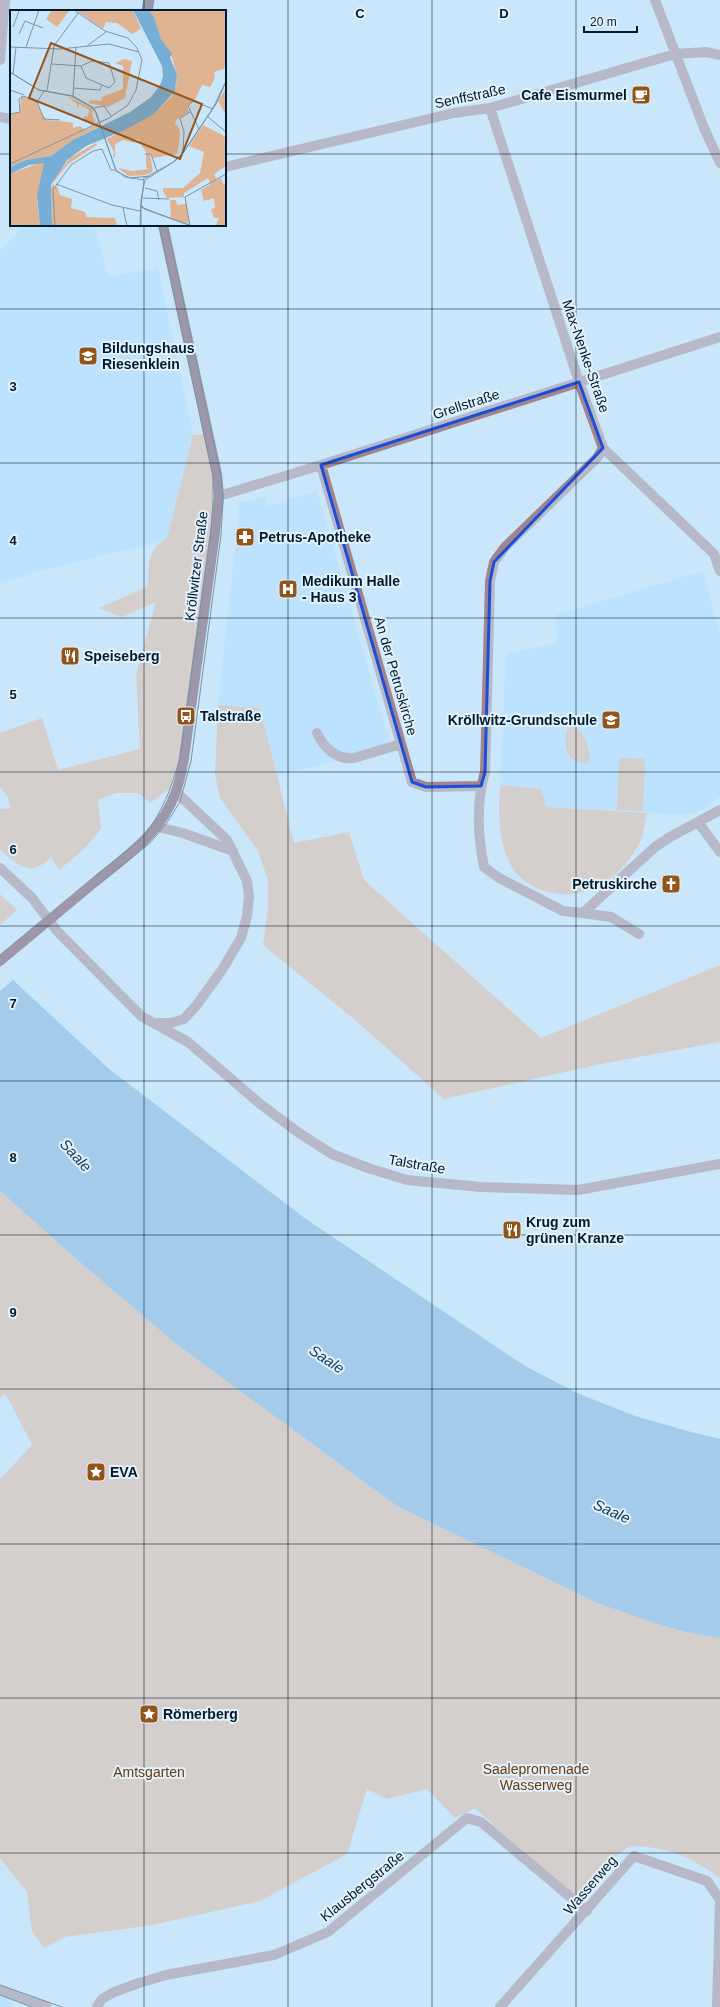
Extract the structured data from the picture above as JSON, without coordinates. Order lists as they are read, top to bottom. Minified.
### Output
{"streets":{"main road":["Kröllwitzer Straße"],"street":["Senffstraße","Max-Nenke-Straße","Grellstraße","An der Petruskirche","Talstraße","Wasserweg","Klausbergstraße"]},"crossings":[["Senffstraße","Max-Nenke-Straße"],["Max-Nenke-Straße","Grellstraße"],["Grellstraße","Kröllwitzer Straße"],["Grellstraße","An der Petruskirche"],["Wasserweg","Klausbergstraße"]],"water":["Saale"],"parks":["Saalepromenade Wasserweg","Amtsgarten"],"places":{"cafe":["Cafe Eismurmel"],"school or university":["Bildungshaus Riesenklein","Kröllwitz-Grundschule"],"pharmacy":["Petrus-Apotheke"],"hospital":["Medikum Halle - Haus 3"],"restaurant":["Speiseberg","Krug zum grünen Kranze"],"bus stop":["Talstraße"],"church":["Petruskirche"],"place":["EVA","Römerberg"]},"scale_bar":"20 m","grid":{"columns":["C","D"],"rows":["3","4","5","6","7","8","9"]}}
